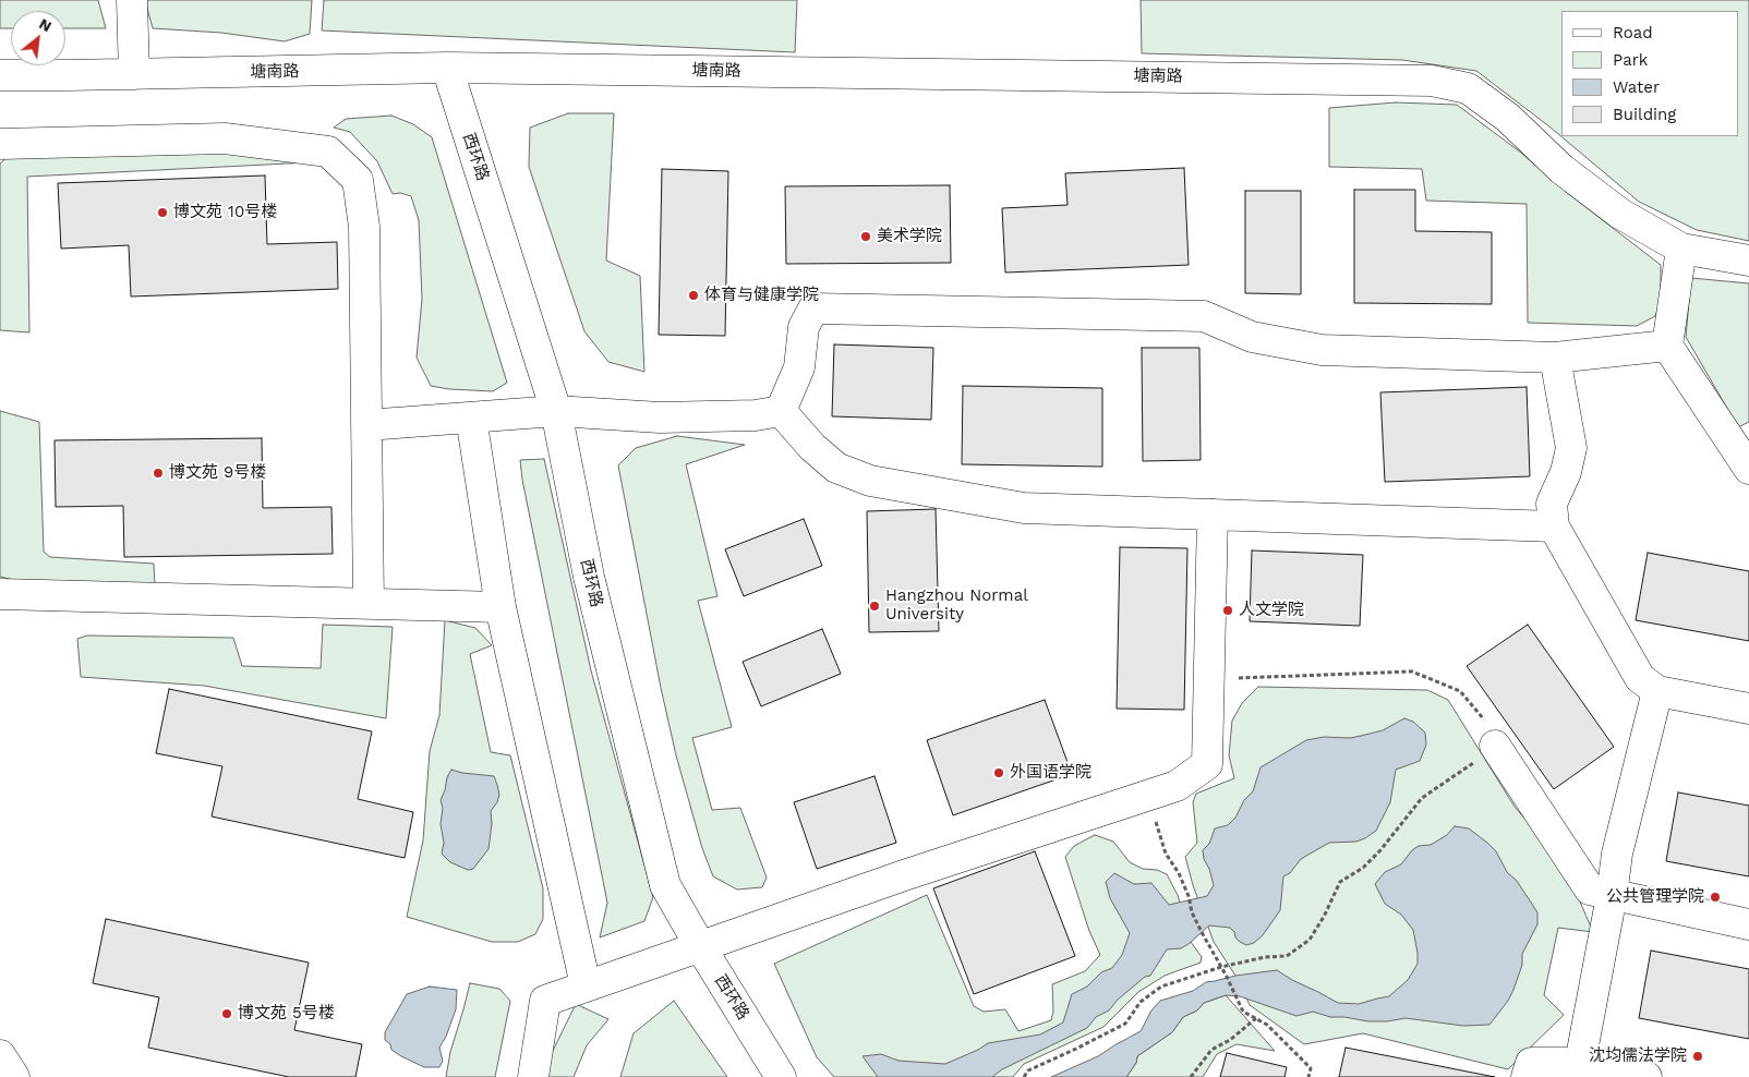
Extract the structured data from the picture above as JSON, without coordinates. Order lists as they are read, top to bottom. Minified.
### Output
{"streets":{"street":["塘南路","西环路"]},"crossings":[["塘南路","西环路"]],"places":["博文苑 10号楼","美术学院","体育与健康学院","博文苑 9号楼","Hangzhou Normal University","人文学院","外国语学院","公共管理学院","博文苑 5号楼","沈均儒法学院"],"legend":["Road","Park","Water","Building"],"north":"top right"}
